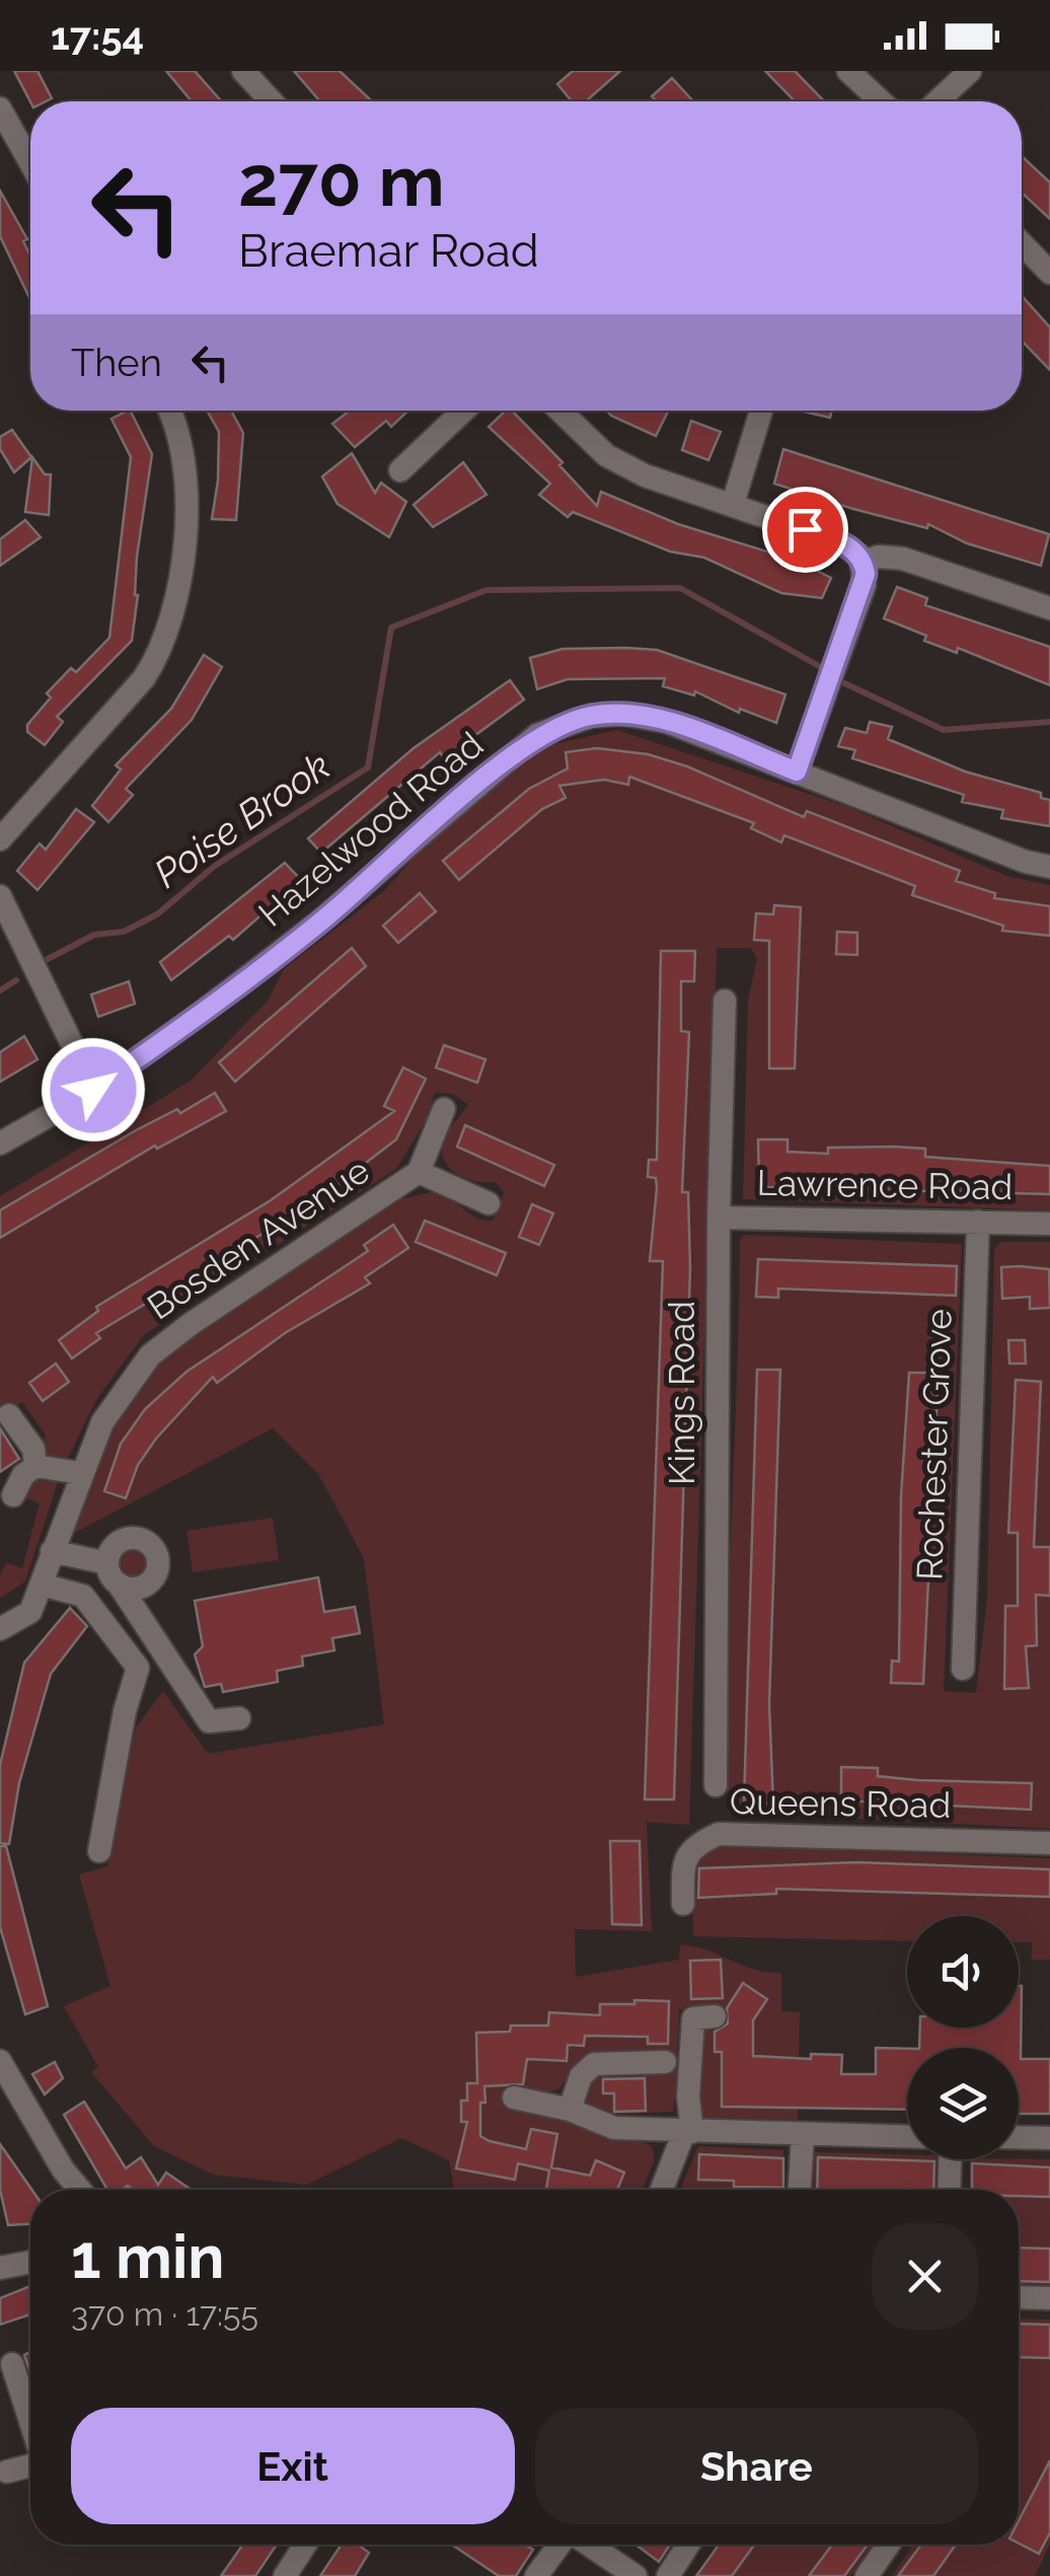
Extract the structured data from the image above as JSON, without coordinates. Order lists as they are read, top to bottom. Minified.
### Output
{"streets":{"street":["Hazelwood Road","Lawrence Road","Bosden Avenue","Kings Road","Rochester Grove","Queens Road"]},"crossings":[["Lawrence Road","Kings Road"],["Lawrence Road","Rochester Grove"]],"water":["Poise Brook"],"page":{"status":"17:54","turn":["270 m","Braemar Road"],"then":"Then","heading":["1 min","370 m · 17:55"],"buttons":["Exit","Share"]}}
